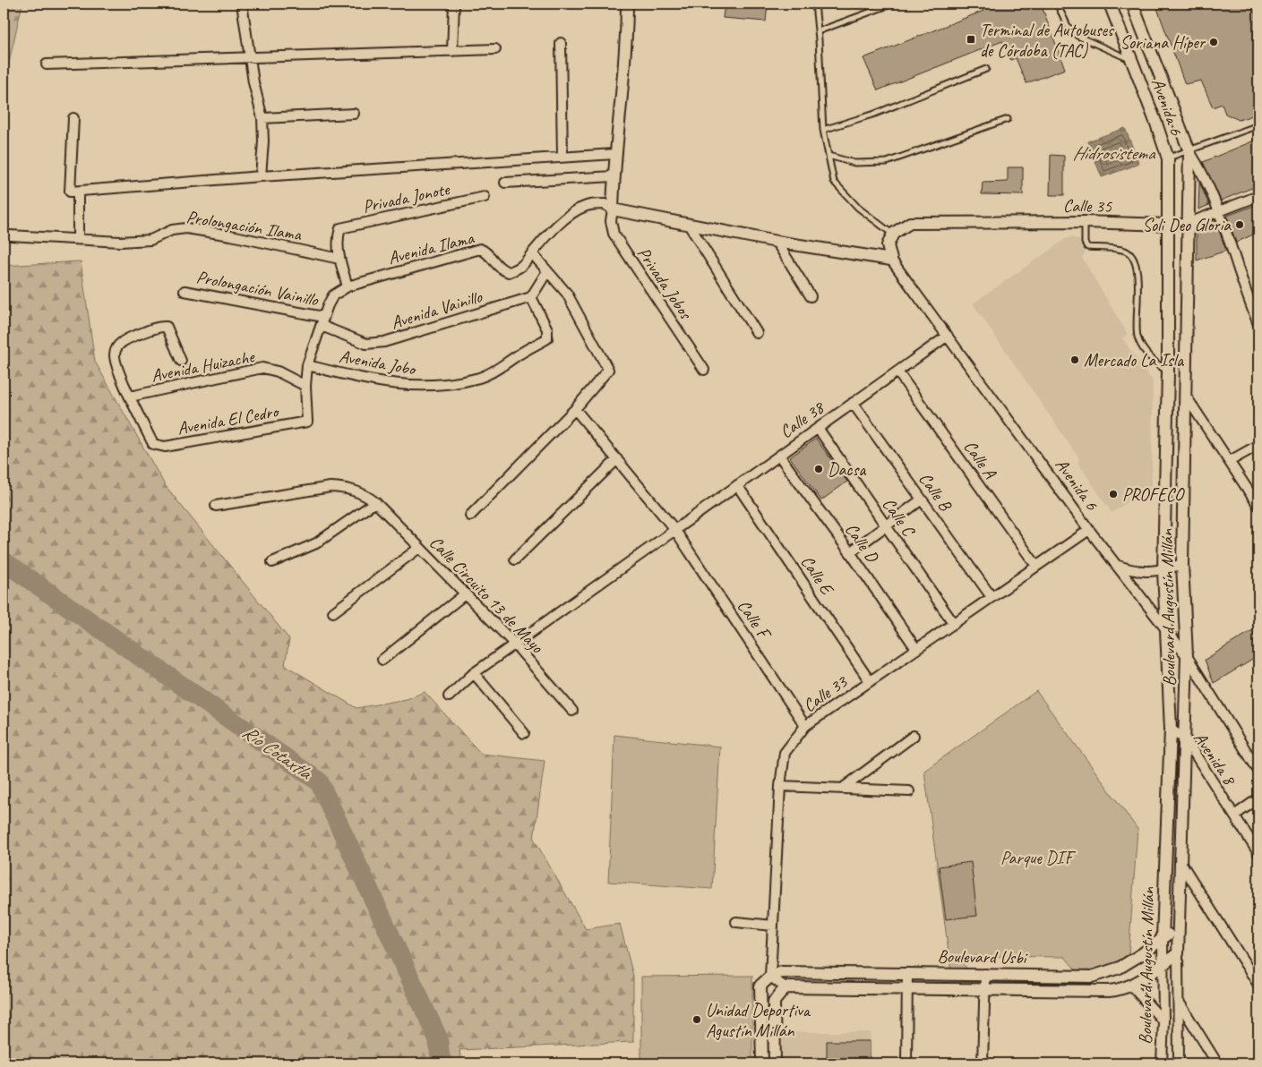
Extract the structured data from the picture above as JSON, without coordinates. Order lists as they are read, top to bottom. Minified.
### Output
{"streets":{"street":["Avenida 6","Privada Jonote","Calle 35","Prolongación Ilama","Avenida Ilama","Privada Jobos","Prolongación Vainillo","Avenida Vainillo","Avenida Jobo","Avenida Huizache","Avenida El Cedro","Calle 38","Calle A","Calle B","Calle C","Calle D","Calle E","Calle Circuito 13 de Mayo","Boulevard Augustín Millán","Calle F","Calle 33","Avenida 8","Boulevard Usbi"]},"crossings":[["Avenida 6","Calle 35"],["Avenida 6","Calle 38"],["Avenida 6","Boulevard Augustín Millán"],["Avenida 6","Calle 33"],["Privada Jonote","Prolongación Ilama"],["Calle 35","Boulevard Augustín Millán"],["Avenida Ilama","Privada Jobos"],["Prolongación Vainillo","Avenida Vainillo"],["Avenida Vainillo","Avenida Jobo"],["Avenida Huizache","Avenida El Cedro"],["Calle 38","Calle A"],["Calle 38","Calle B"],["Calle 38","Calle C"],["Calle 38","Calle D"],["Calle 38","Calle E"],["Calle 38","Calle Circuito 13 de Mayo"],["Calle 38","Calle F"],["Calle A","Calle 33"],["Calle B","Calle 33"],["Calle C","Calle 33"],["Calle D","Calle 33"],["Calle E","Calle 33"],["Boulevard Augustín Millán","Avenida 8"],["Boulevard Augustín Millán","Boulevard Usbi"],["Calle F","Calle 33"],["Calle 33","Boulevard Usbi"]],"water":["Hidrosistema","Río Cotaxtla"],"parks":["Parque DIF"],"places":{"transit":["Terminal de Autobuses de Córdoba (TAC)"],"other":["Soriana Híper","Soli Deo Gloria","Mercado La Isla","Dacsa","PROFECO","Unidad Deportiva Agustín Millán"]}}
